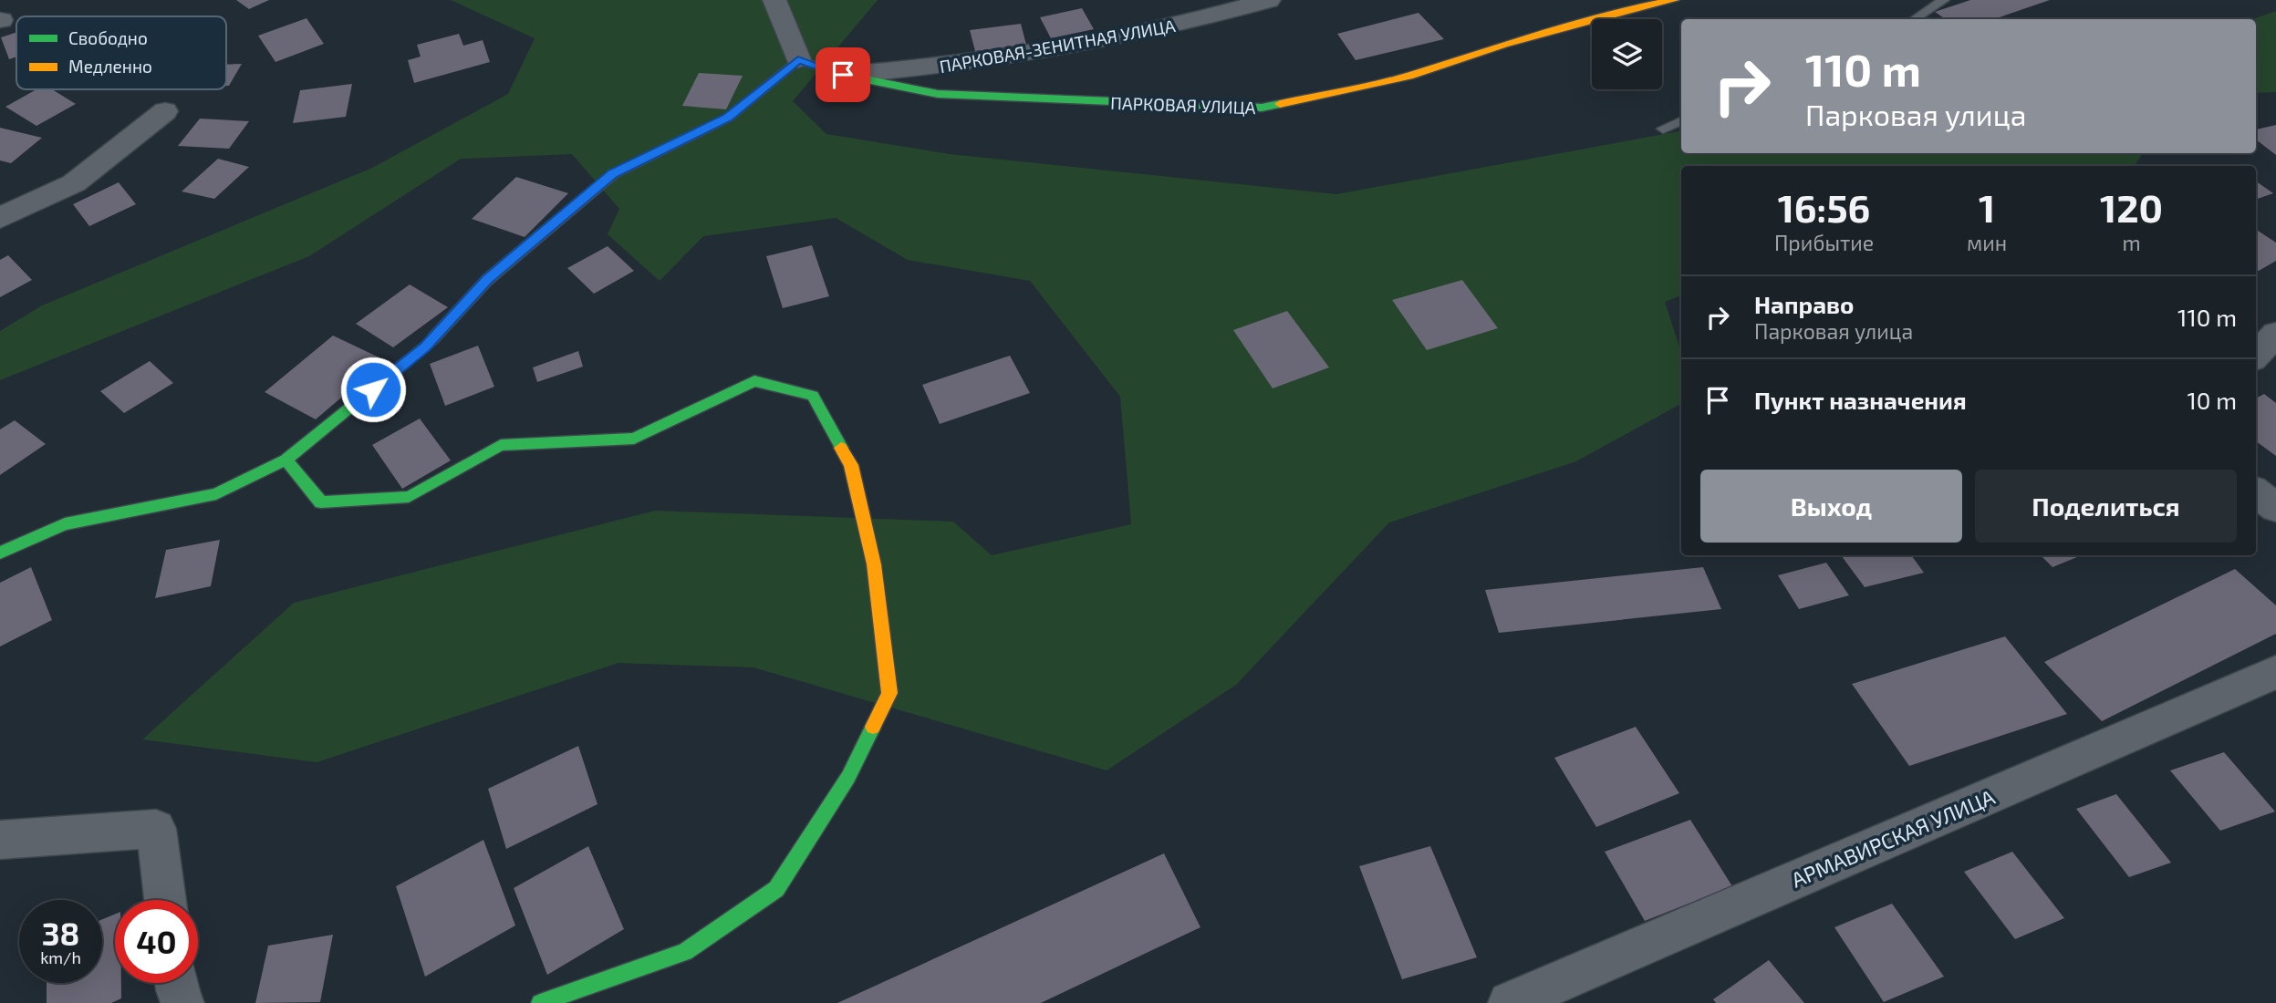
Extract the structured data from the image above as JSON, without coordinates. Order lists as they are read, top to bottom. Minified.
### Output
{"streets":{"street":["ПАРКОВАЯ-ЗЕНИТНАЯ УЛИЦА","ПАРКОВАЯ УЛИЦА","АРМАВИРСКАЯ УЛИЦА"]},"crossings":[["ПАРКОВАЯ-ЗЕНИТНАЯ УЛИЦА","ПАРКОВАЯ УЛИЦА"]],"legend":["Свободно","Медленно"],"page":{"turn":["110 m","Парковая улица"],"eta":["16:56","Прибытие","1","мин","120","m"],"list":[{"name":"Направо","note":"Парковая улица","value":"110 m"},{"name":"Пункт назначения","value":"10 m"}],"buttons":["Выход","Поделиться"],"speed":"38 km/h","limit":"40"}}
